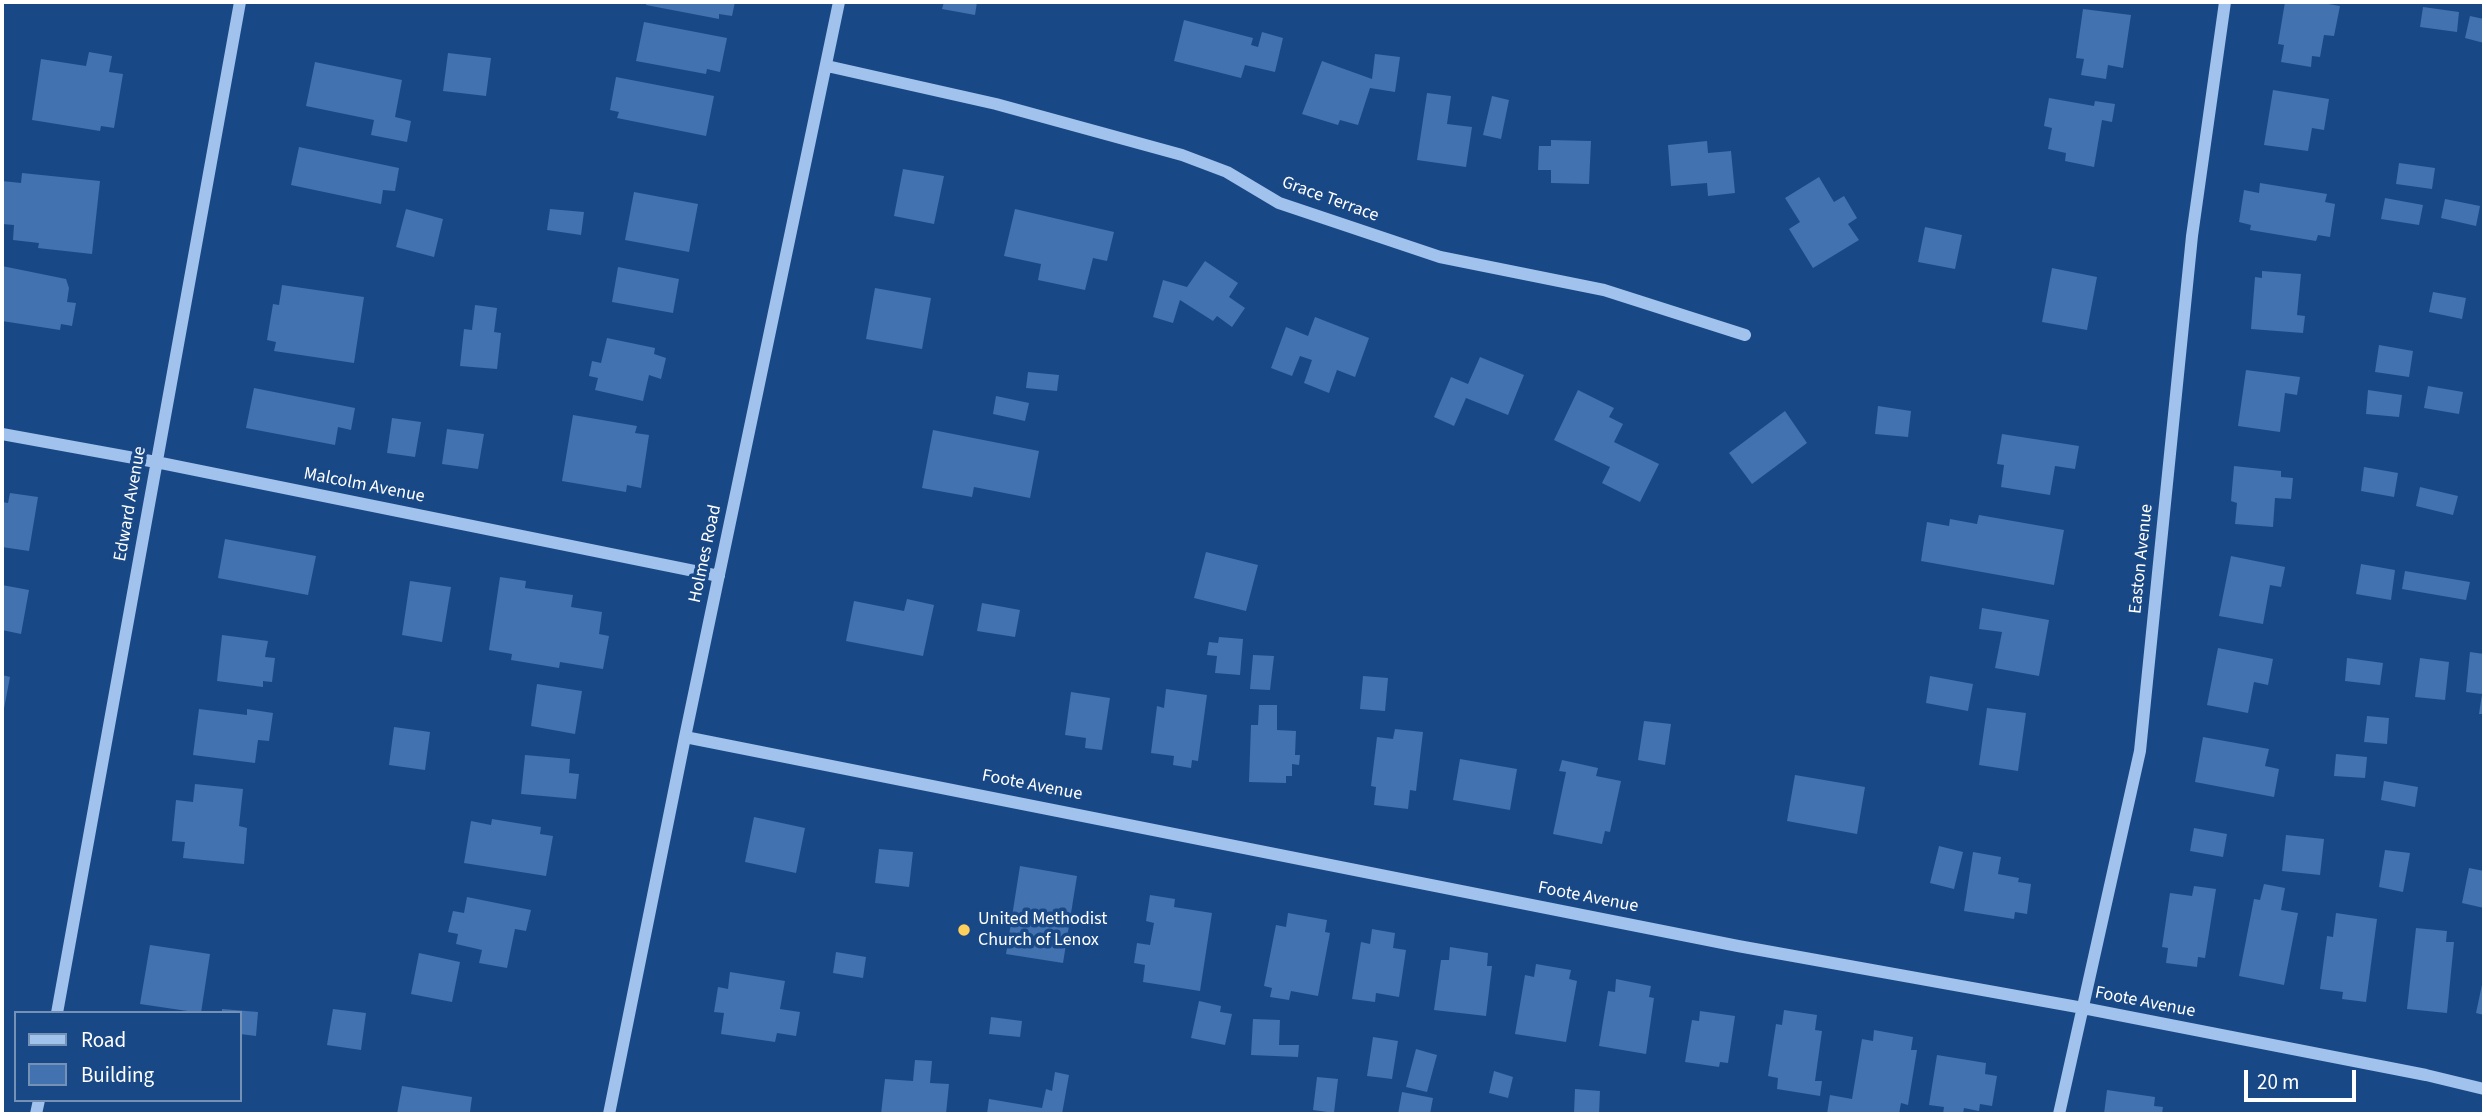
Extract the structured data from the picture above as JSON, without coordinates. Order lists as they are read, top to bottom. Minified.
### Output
{"streets":{"street":["Grace Terrace","Malcolm Avenue","Edward Avenue","Holmes Road","Easton Avenue","Foote Avenue"]},"crossings":[["Grace Terrace","Holmes Road"],["Malcolm Avenue","Edward Avenue"],["Malcolm Avenue","Holmes Road"],["Holmes Road","Foote Avenue"],["Easton Avenue","Foote Avenue"]],"places":["United Methodist Church of Lenox"],"legend":["Road","Building"],"scale_bar":"20 m"}
